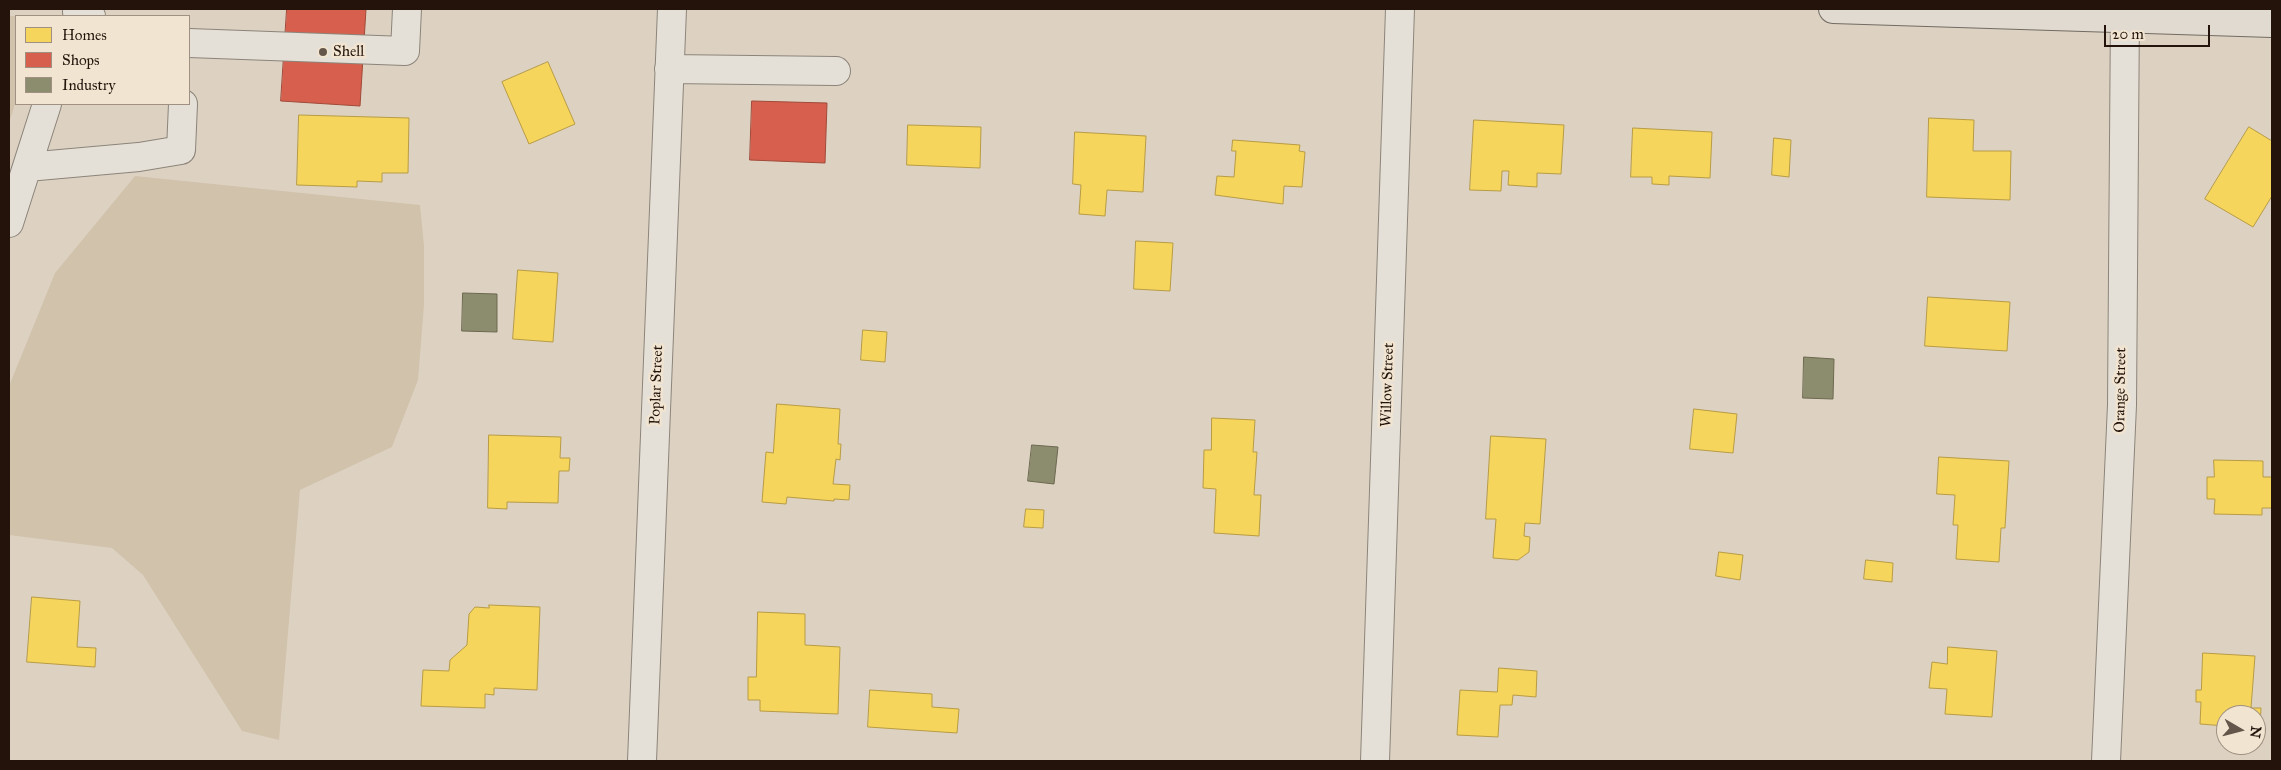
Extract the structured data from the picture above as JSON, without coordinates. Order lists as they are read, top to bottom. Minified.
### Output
{"streets":{"street":["Poplar Street","Willow Street","Orange Street"]},"places":["Shell"],"legend":["Homes","Shops","Industry"],"scale_bar":"20 m","north":"right"}
